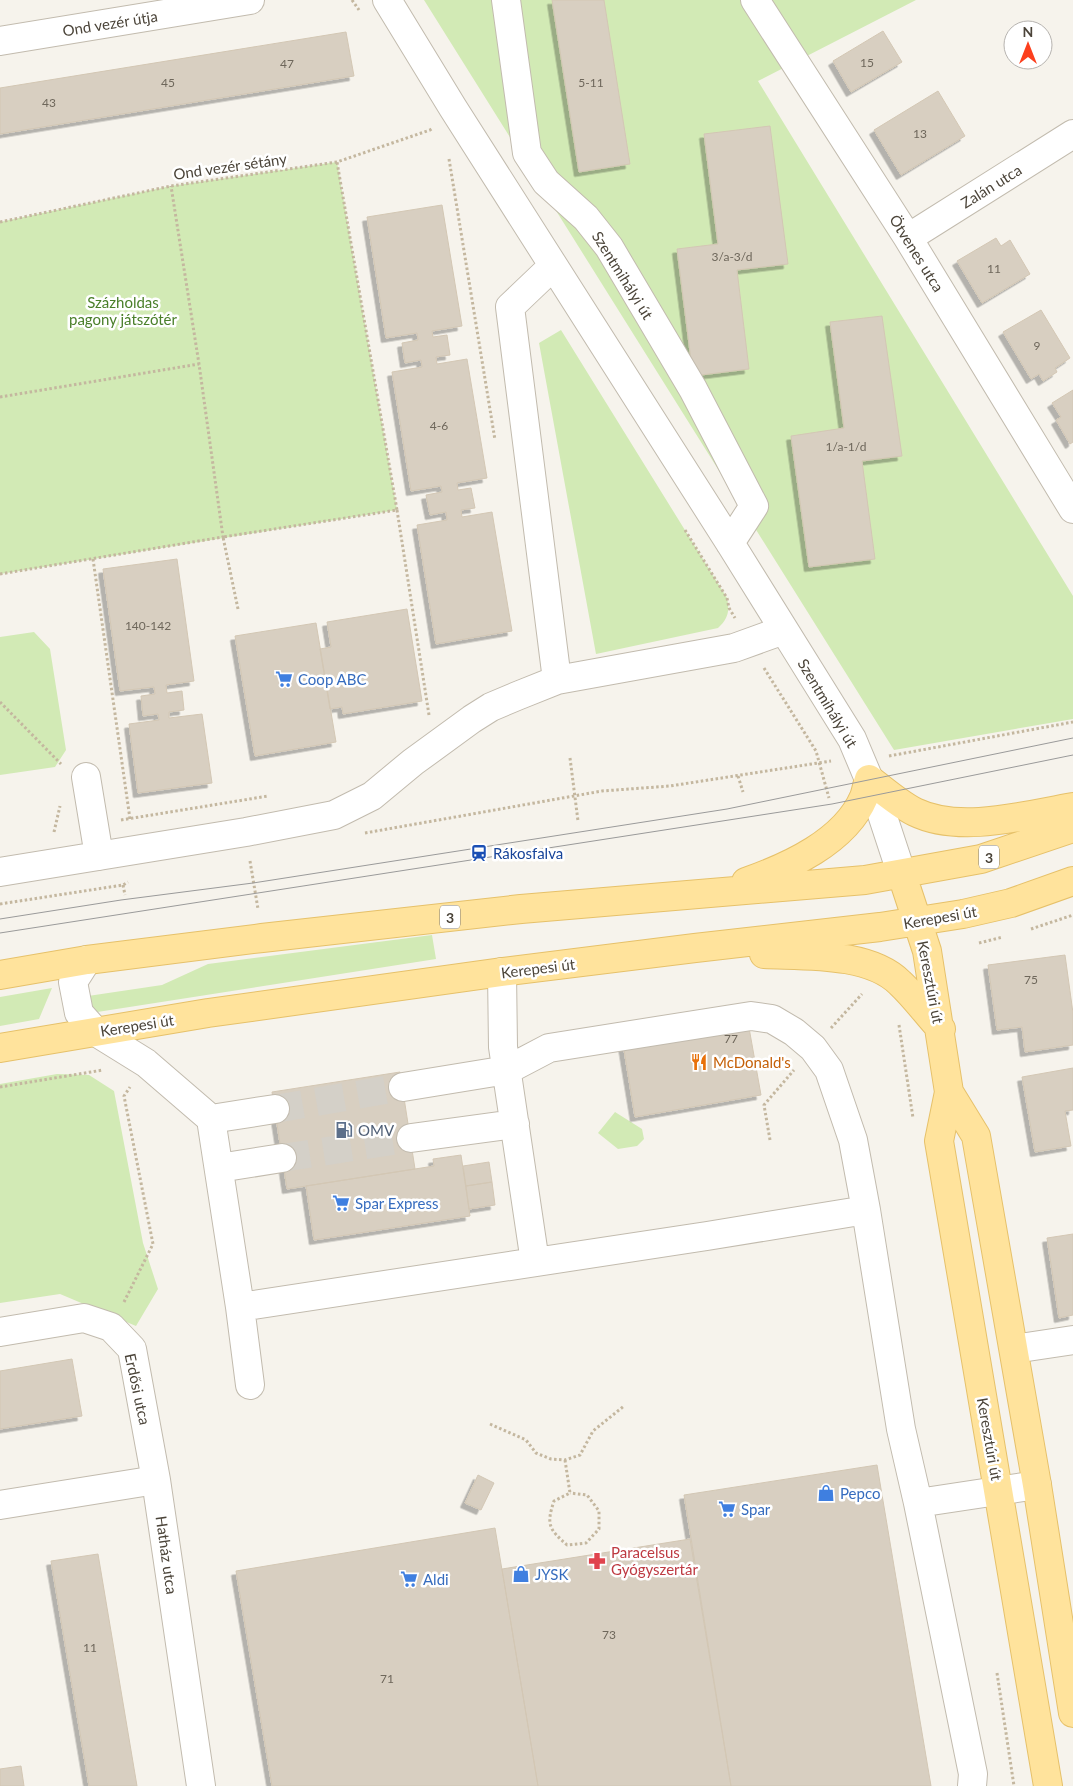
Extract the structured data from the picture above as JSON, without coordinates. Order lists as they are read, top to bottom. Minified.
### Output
{"streets":{"main road":["3","Kerepesi út","Keresztúri út"],"street":["Ond vezér útja","Zalán utca","Ötvenes utca","Szentmihályi út","Erdősi utca","Hatház utca"],"path":["Ond vezér sétány"]},"crossings":[["Ond vezér sétány","Szentmihályi út"],["Zalán utca","Ötvenes utca"],["Szentmihályi út","3"],["Szentmihályi út","Keresztúri út"],["3","Keresztúri út"],["Kerepesi út","Keresztúri út"],["Erdősi utca","Hatház utca"]],"parks":["Százholdas pagony játszótér"],"places":{"supermarket":["Coop ABC","Spar Express","Spar","Aldi"],"station":["Rákosfalva"],"restaurant":["McDonald's"],"fuel station":["OMV"],"shop":["Pepco","JYSK"],"pharmacy":["Paracelsus Gyógyszertár"]},"house_numbers":["15","47","45","5-11","43","13","3/a-3/d","11","9","4-6","1/a-1/d","140-142","75","77","73","11","71"],"north":"top"}
